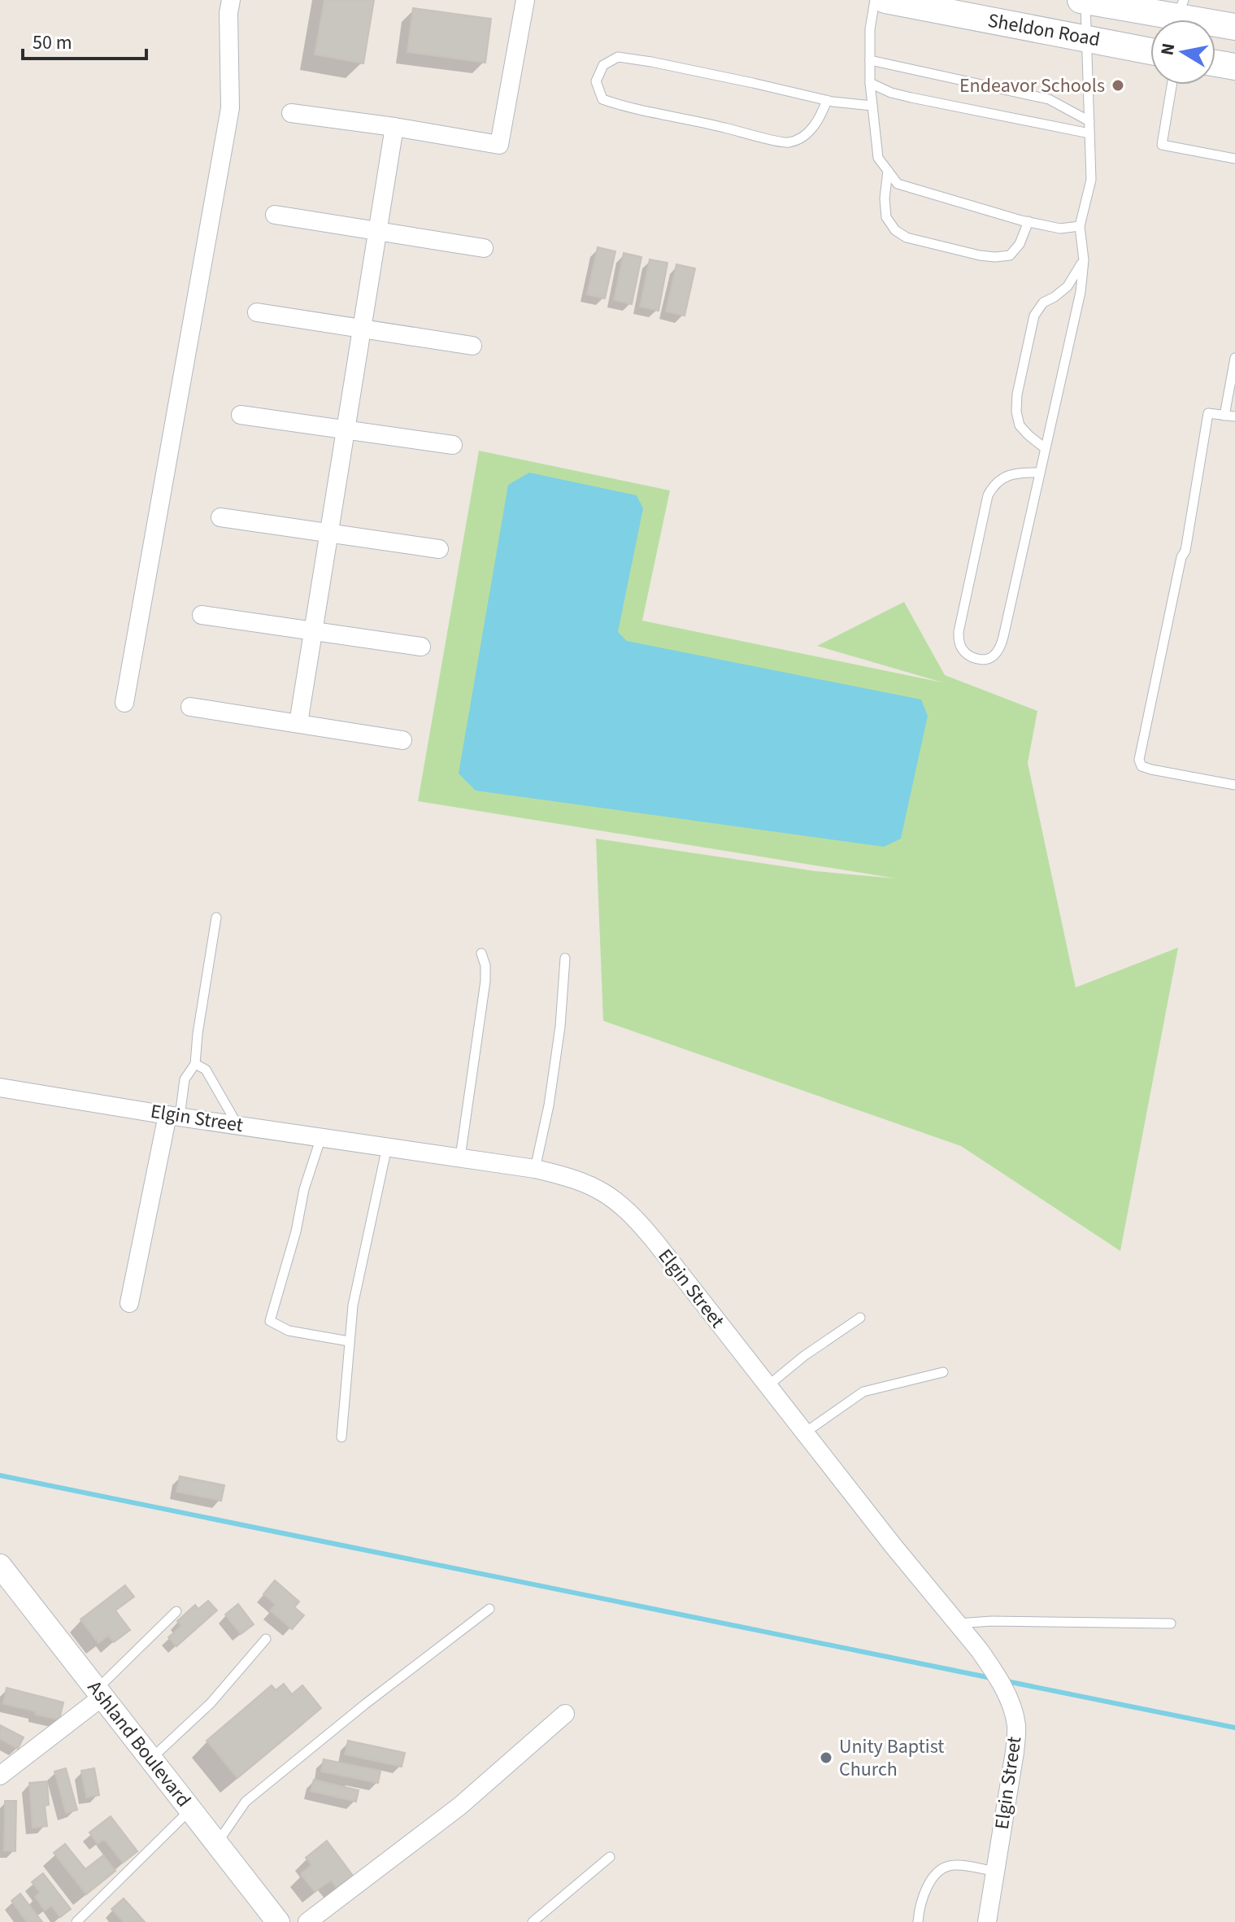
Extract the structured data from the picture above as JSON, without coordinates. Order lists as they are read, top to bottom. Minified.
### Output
{"streets":{"main road":["Sheldon Road"],"street":["Elgin Street","Ashland Boulevard"]},"places":["Endeavor Schools","Unity Baptist Church"],"scale_bar":"50 m","north":"left"}
